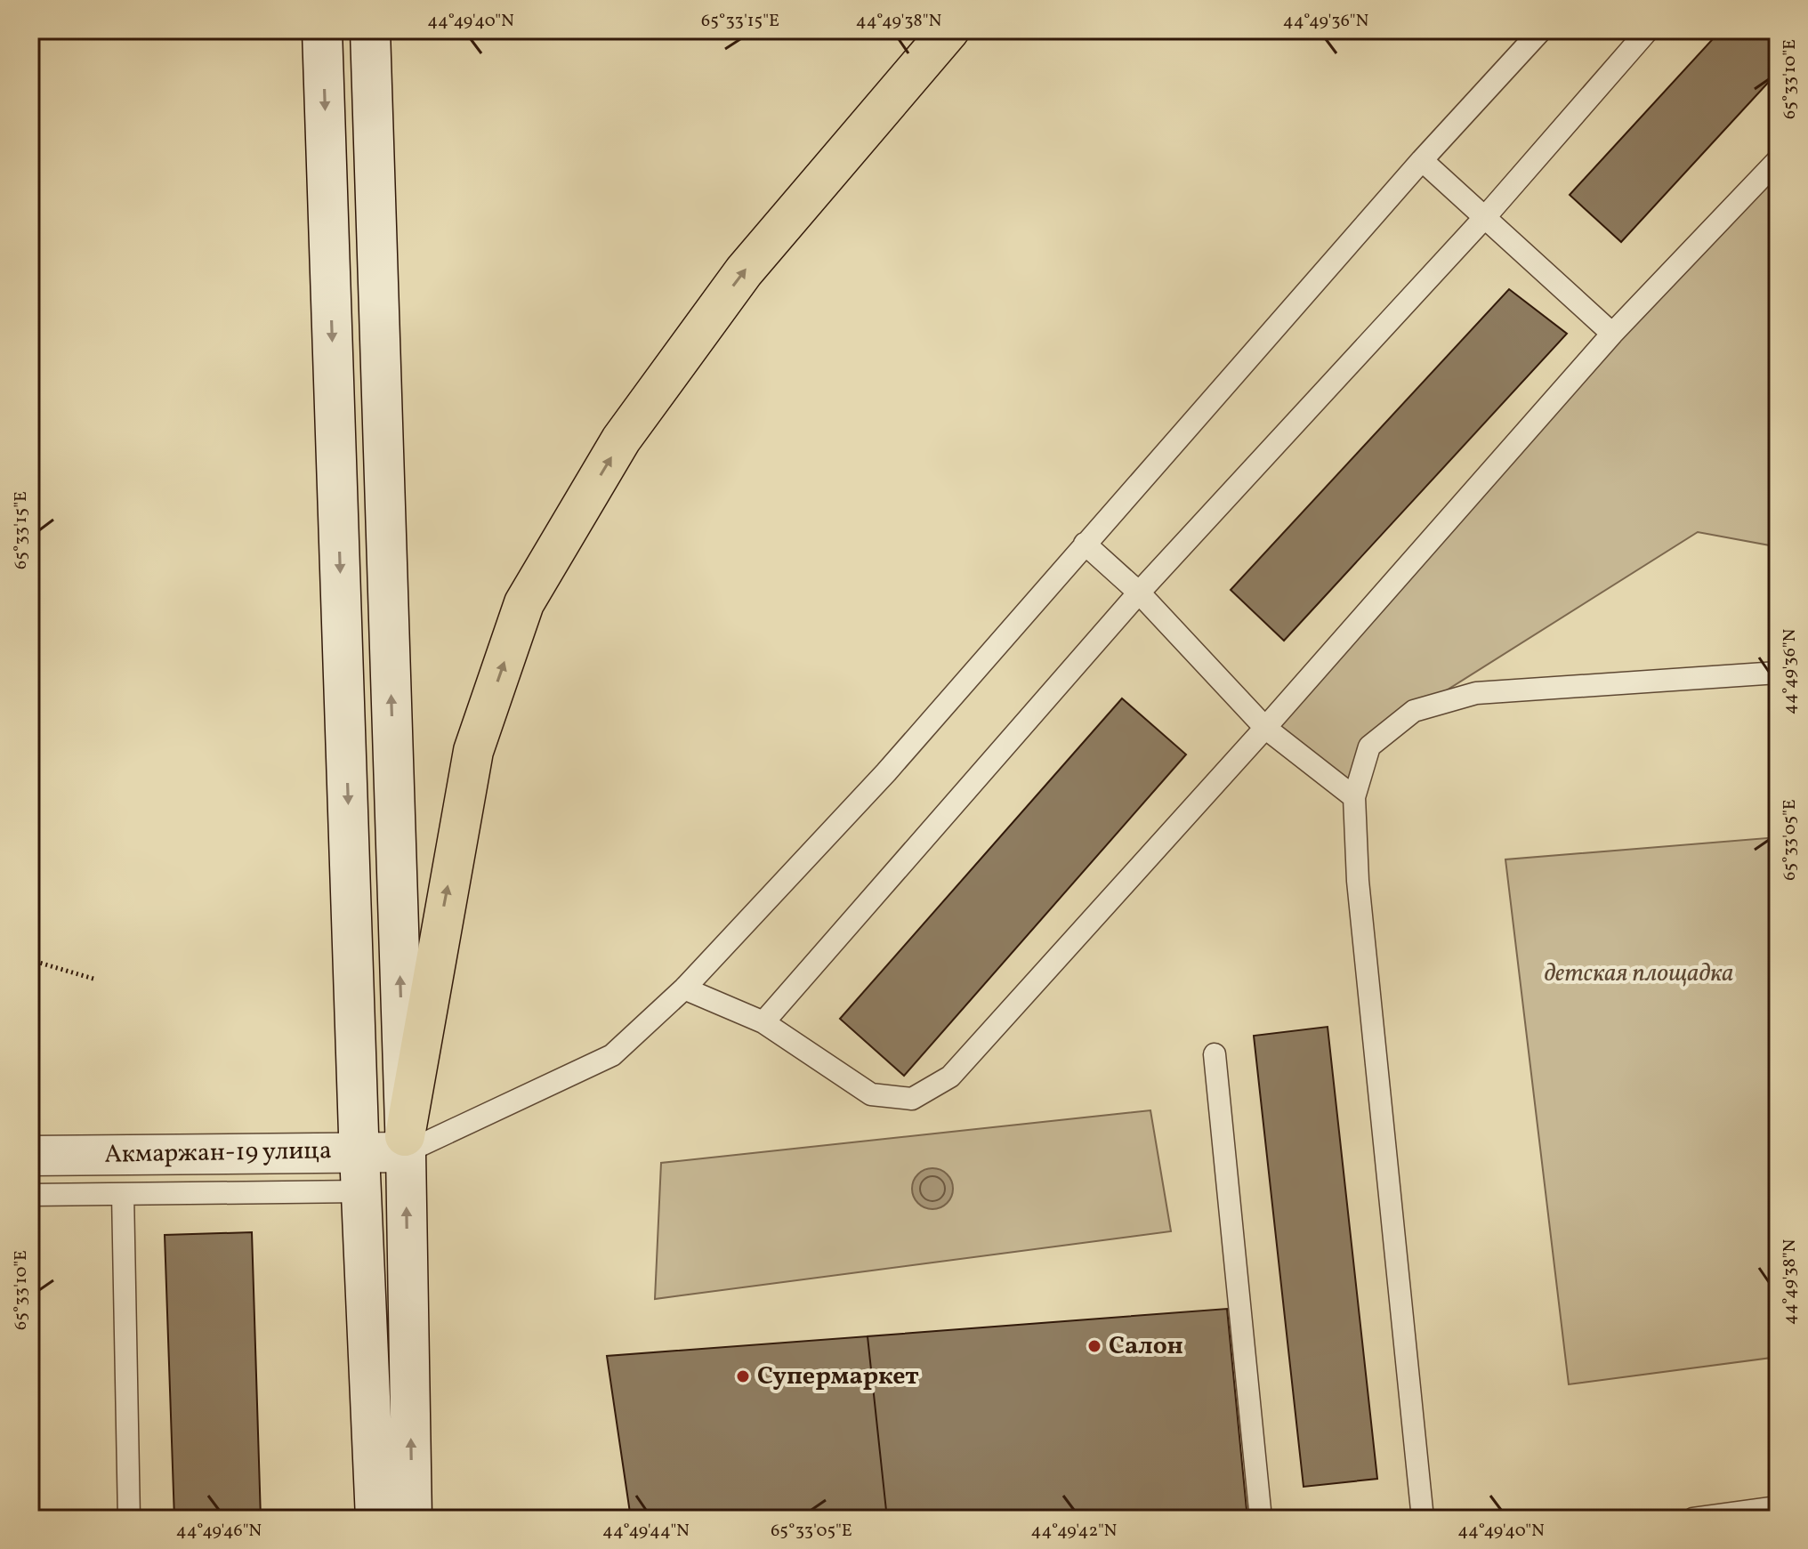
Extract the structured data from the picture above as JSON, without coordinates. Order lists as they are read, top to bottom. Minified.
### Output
{"streets":{"main road":["Акмаржан-19 улица"]},"parks":["детская площадка"],"places":["Салон","Супермаркет"],"coordinates":["44°49'40\"N","65°33'15\"E","44°49'38\"N","44°49'36\"N","65°33'10\"E","65°33'05\"E","44°49'46\"N","44°49'44\"N","44°49'42\"N"]}
